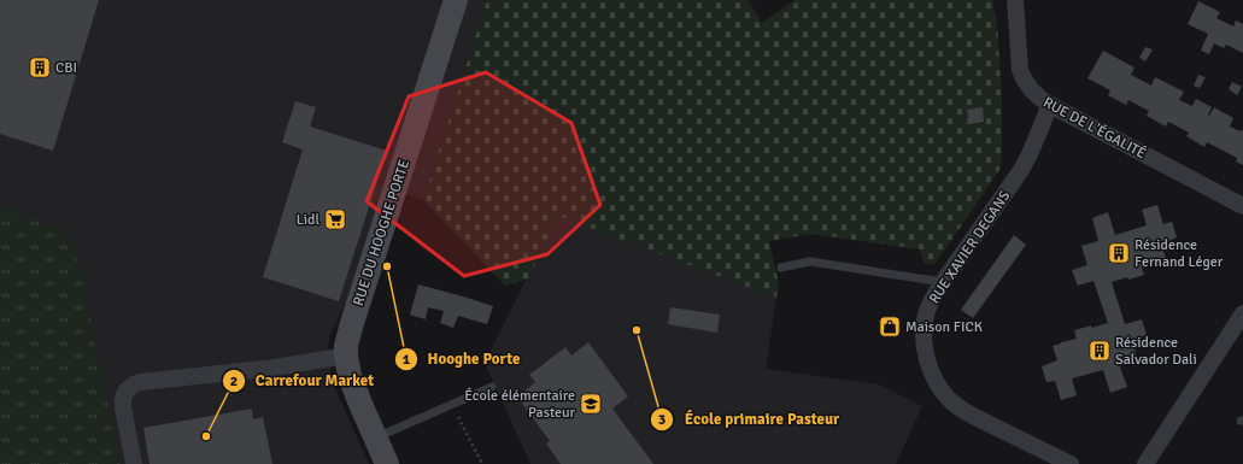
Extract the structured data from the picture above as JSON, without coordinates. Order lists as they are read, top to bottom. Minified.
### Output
{"streets":{"street":["RUE DE L'ÉGALITÉ","RUE DU HOOGHE PORTE","RUE XAVIER DEGANS"]},"crossings":[["RUE DE L'ÉGALITÉ","RUE XAVIER DEGANS"]],"places":{"building":["CBI","Résidence Fernand Léger","Résidence Salvador Dali"],"supermarket":["Lidl"],"other":["Hooghe Porte","École primaire Pasteur","Carrefour Market"],"shop":["Maison FICK"],"school or university":["École élémentaire Pasteur"]}}
